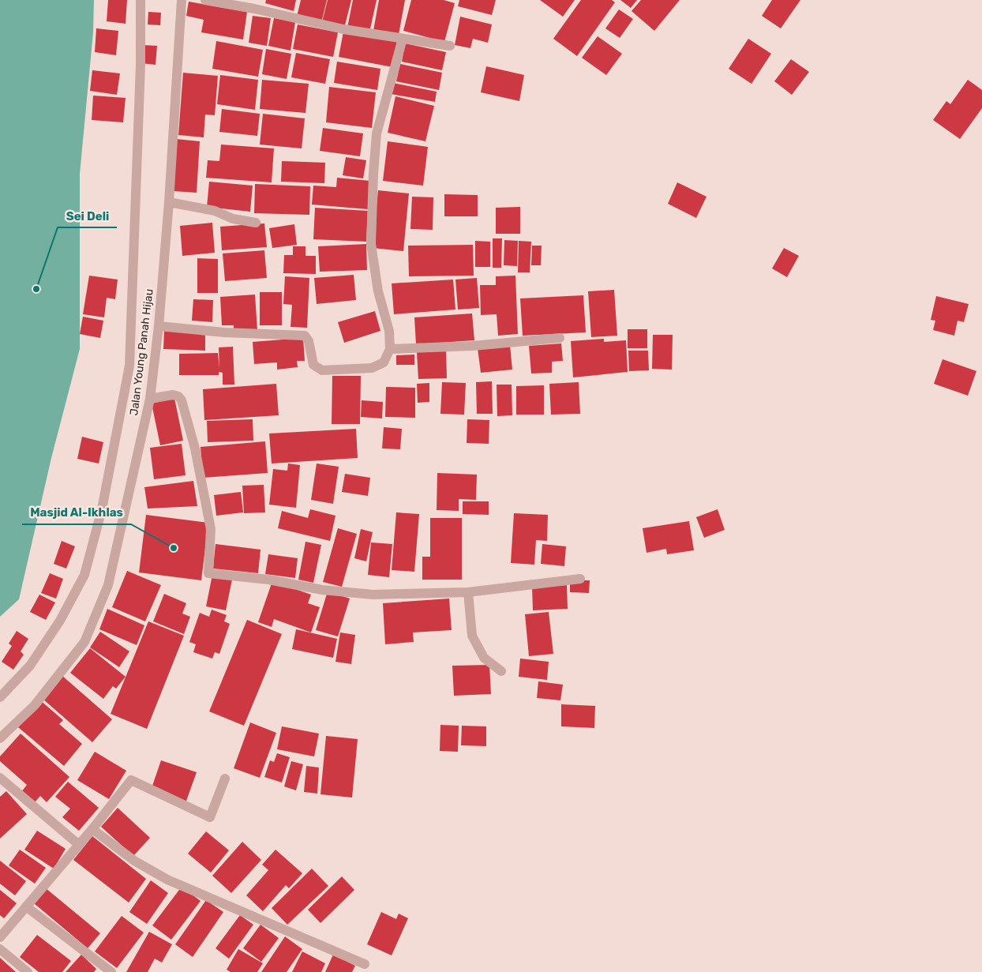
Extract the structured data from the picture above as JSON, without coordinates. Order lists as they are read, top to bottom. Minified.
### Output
{"streets":{"street":["Jalan Young Panah Hijau"]},"places":["Sei Deli","Masjid Al-Ikhlas"]}
